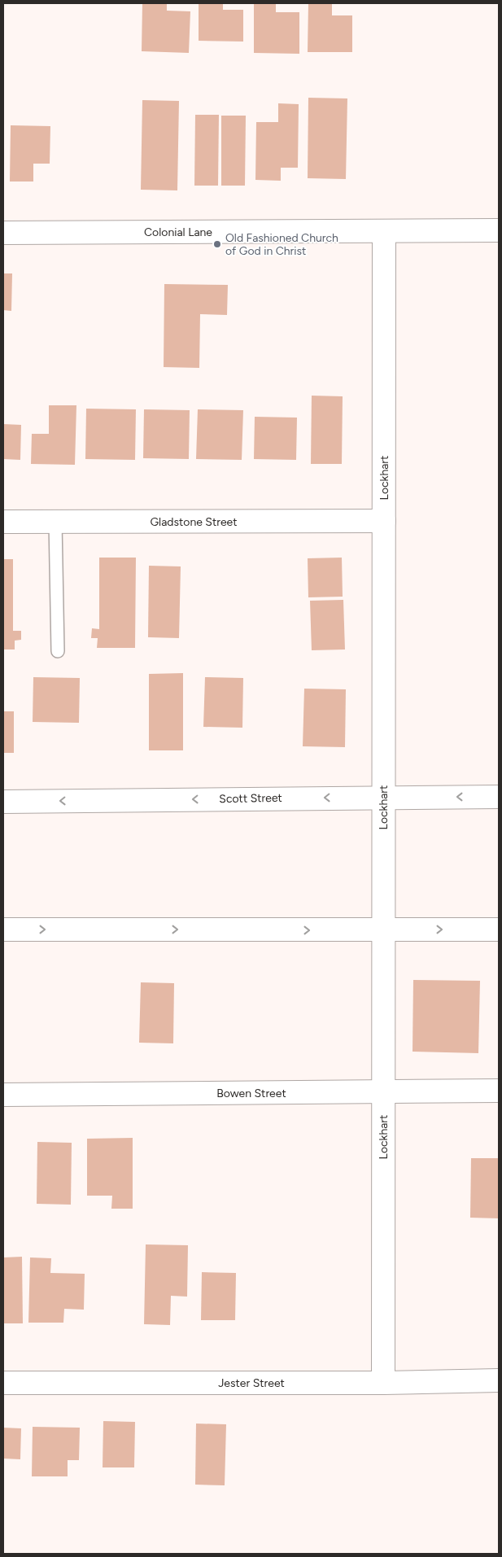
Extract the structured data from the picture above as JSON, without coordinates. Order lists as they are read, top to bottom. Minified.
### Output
{"streets":{"street":["Colonial Lane","Lockhart","Gladstone Street","Scott Street","Bowen Street","Jester Street"]},"crossings":[["Colonial Lane","Lockhart"],["Lockhart","Gladstone Street"],["Lockhart","Scott Street"],["Lockhart","Bowen Street"],["Lockhart","Jester Street"]],"places":["Old Fashioned Church of God in Christ"]}
